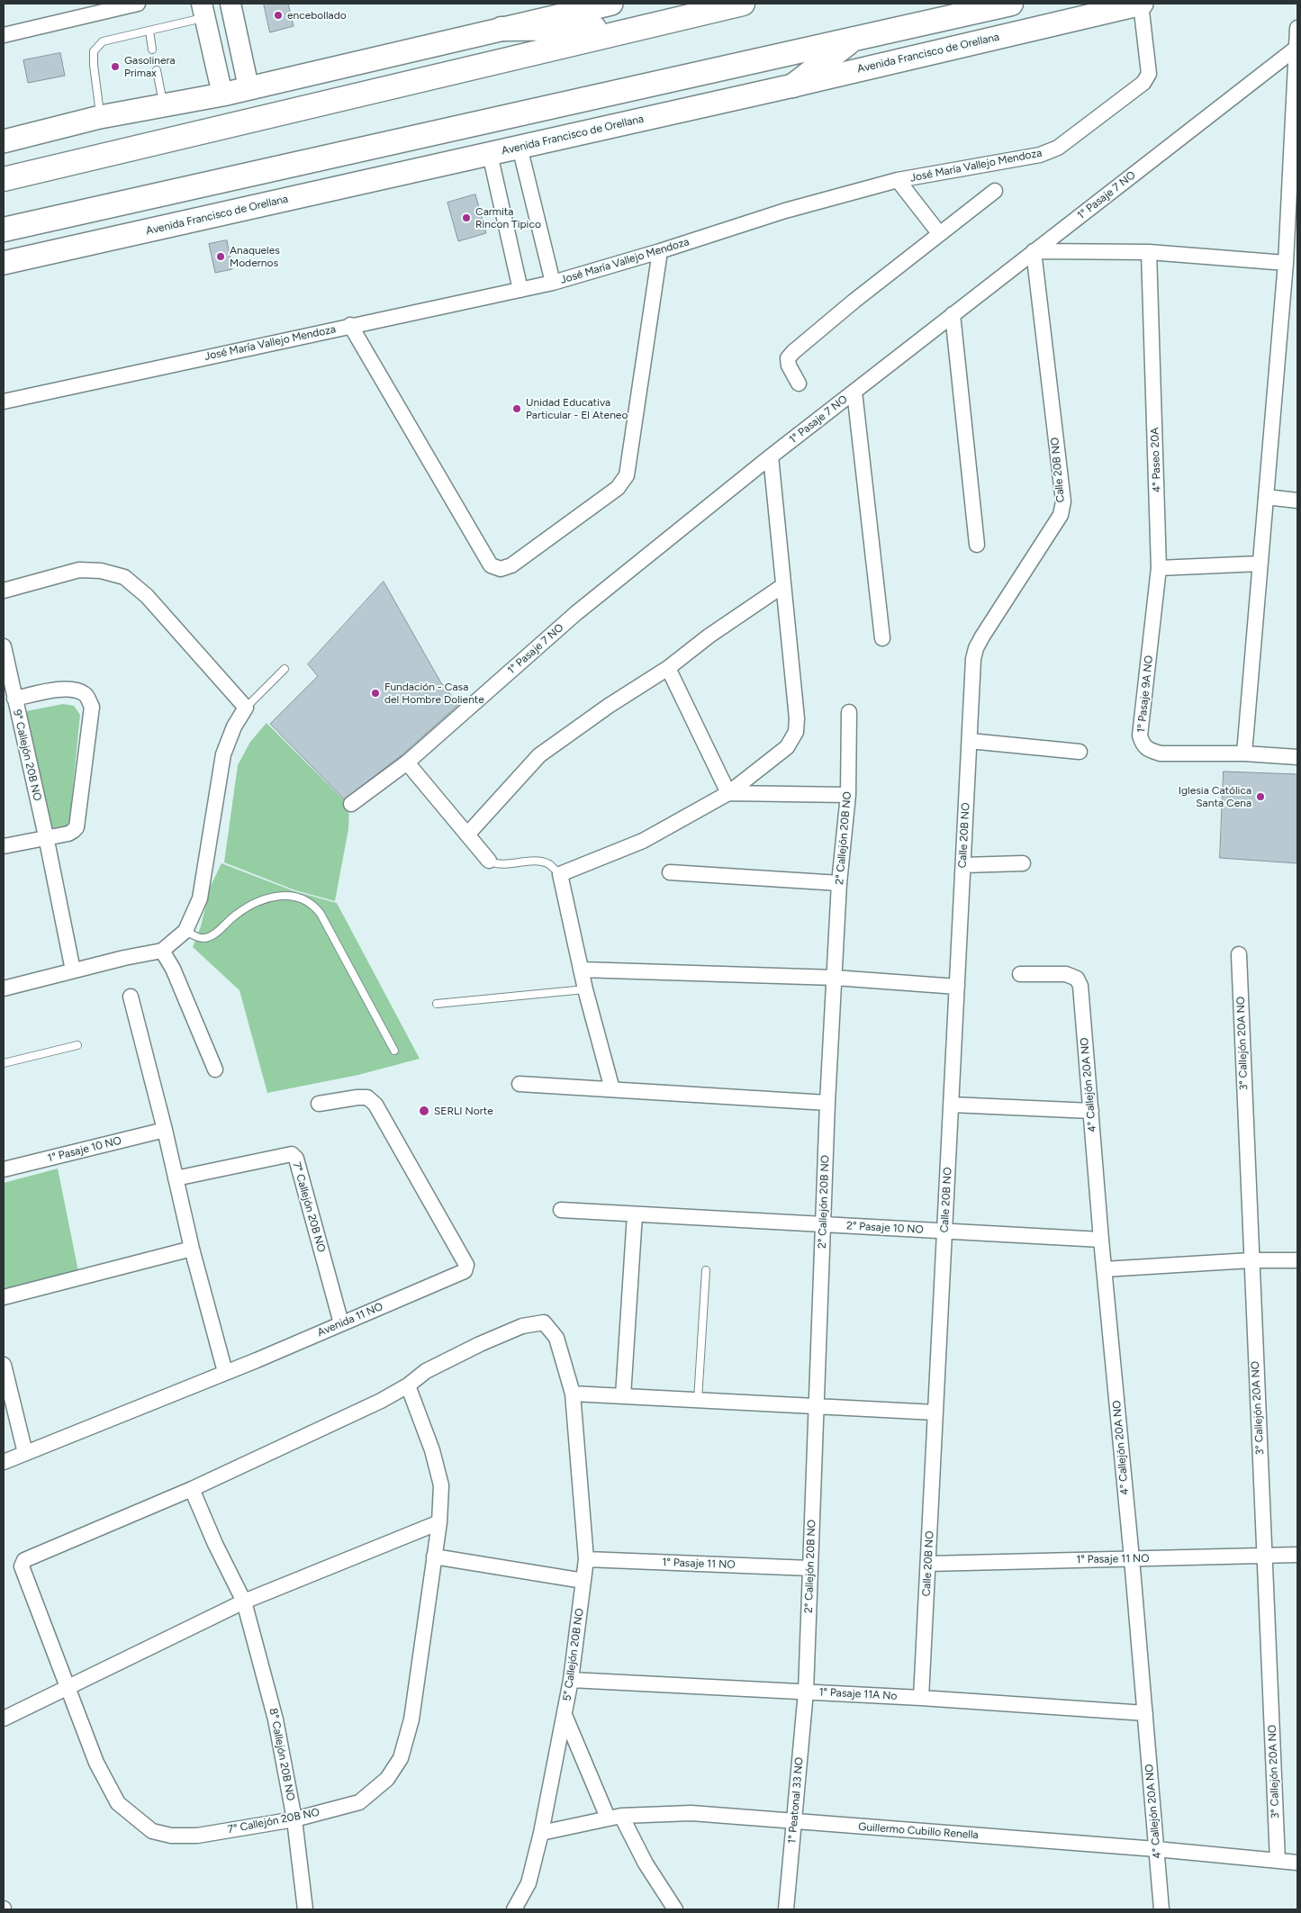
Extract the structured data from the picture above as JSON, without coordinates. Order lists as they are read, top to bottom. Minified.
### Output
{"streets":{"main road":["Avenida Francisco de Orellana"],"street":["José María Vallejo Mendoza","1° Pasaje 7 NO","4° Paseo 20A","Calle 20B NO","1º Pasaje 9A NO","9° Callejón 20B NO","2° Callejón 20B NO","3° Callejón 20A NO","4° Callejón 20A NO","1° Pasaje 10 NO","7° Callejón 20B NO","2° Pasaje 10 NO","Avenida 11 NO","1° Pasaje 11 NO","5° Callejón 20B NO","1° Pasaje 11A No","8° Callejón 20B NO","1° Peatonal 33 NO","Guillermo Cubillo Renella"]},"crossings":[["Avenida Francisco de Orellana","José María Vallejo Mendoza"],["1° Pasaje 7 NO","Calle 20B NO"],["4° Paseo 20A","1º Pasaje 9A NO"],["Calle 20B NO","2° Pasaje 10 NO"],["Calle 20B NO","1° Pasaje 11 NO"],["Calle 20B NO","1° Pasaje 11A No"],["2° Callejón 20B NO","2° Pasaje 10 NO"],["2° Callejón 20B NO","1° Pasaje 11 NO"],["2° Callejón 20B NO","1° Pasaje 11A No"],["2° Callejón 20B NO","1° Peatonal 33 NO"],["3° Callejón 20A NO","1° Pasaje 11 NO"],["3° Callejón 20A NO","Guillermo Cubillo Renella"],["4° Callejón 20A NO","2° Pasaje 10 NO"],["4° Callejón 20A NO","1° Pasaje 11 NO"],["4° Callejón 20A NO","1° Pasaje 11A No"],["4° Callejón 20A NO","Guillermo Cubillo Renella"],["7° Callejón 20B NO","Avenida 11 NO"],["7° Callejón 20B NO","5° Callejón 20B NO"],["7° Callejón 20B NO","8° Callejón 20B NO"],["1° Pasaje 11 NO","5° Callejón 20B NO"],["5° Callejón 20B NO","1° Pasaje 11A No"],["5° Callejón 20B NO","Guillermo Cubillo Renella"],["1° Pasaje 11A No","1° Peatonal 33 NO"],["1° Peatonal 33 NO","Guillermo Cubillo Renella"]],"places":["encebollado","Gasolinera Primax","Carmita Rincon Tipico","Anaqueles Modernos","Unidad Educativa Particular - El Ateneo","Fundación - Casa del Hombre Doliente","Iglesia Católica Santa Cena","SERLI Norte"]}
